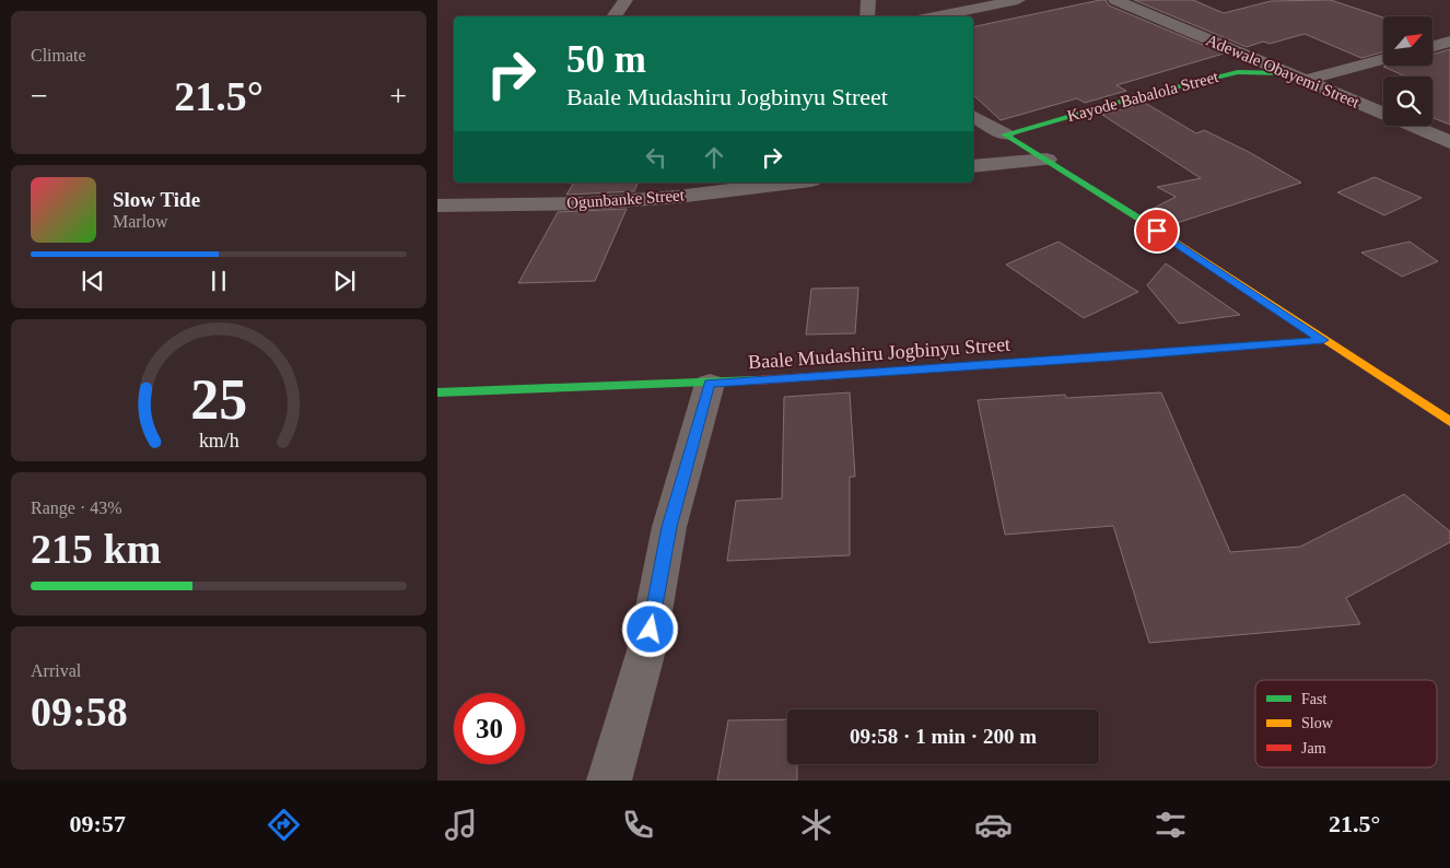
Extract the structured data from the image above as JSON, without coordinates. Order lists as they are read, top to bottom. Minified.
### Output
{"streets":{"street":["Adewale Obayemi Street","Kayode Babalola Street","Ogunbanke Street","Baale Mudashiru Jogbinyu Street"]},"crossings":[["Adewale Obayemi Street","Kayode Babalola Street"]],"legend":["Fast","Slow","Jam"],"north":"top right","page":{"tile":["Climate",["Range · 43%","215 km"],["Arrival","09:58"]],"turn":["50 m","Baale Mudashiru Jogbinyu Street"],"heat":["−","21.5°","+"],"song":["Slow Tide","Marlow"],"limit":"30","trip":"09:58 · 1 min · 200 m","tabs":["09:57","21.5°"],"gauge":["25","km/h"]}}
